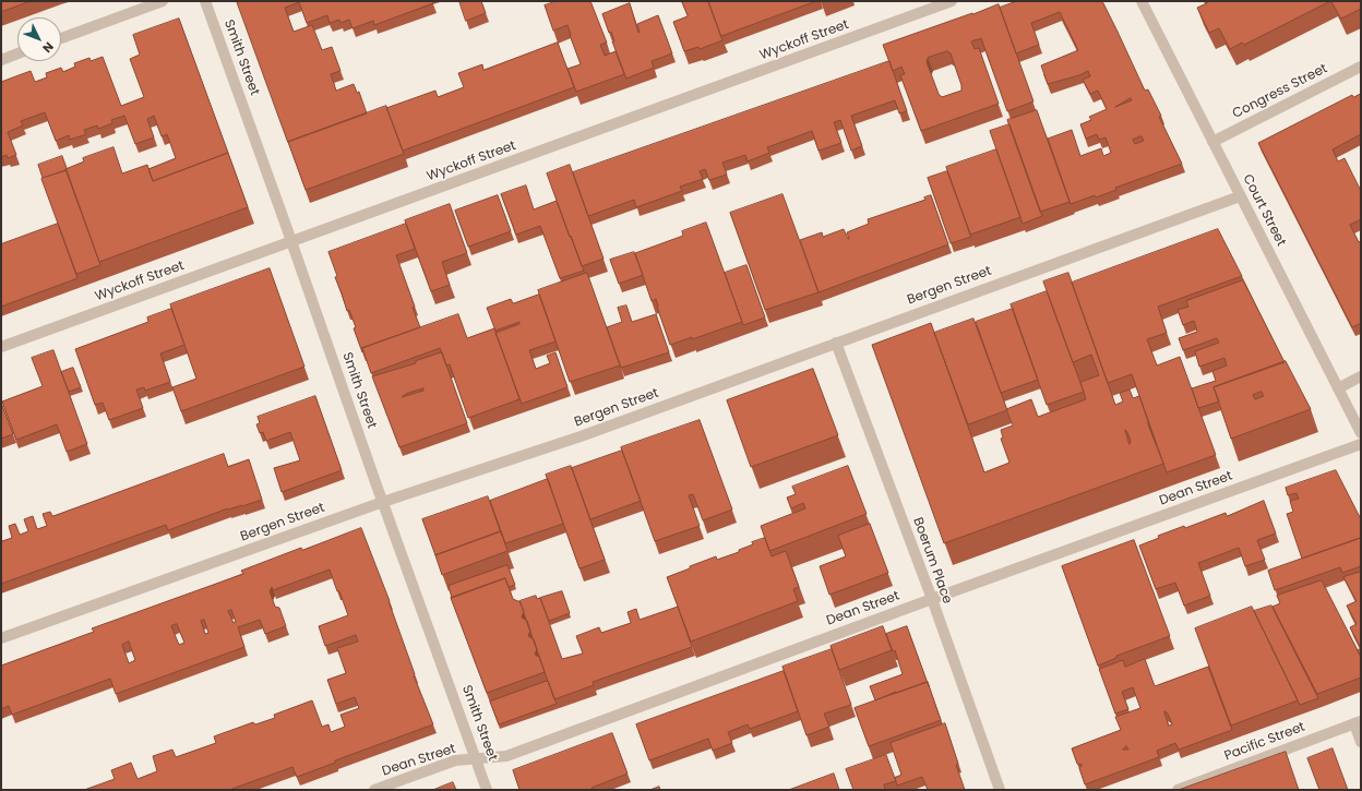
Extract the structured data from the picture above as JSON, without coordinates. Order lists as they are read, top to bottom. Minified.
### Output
{"streets":{"street":["Wyckoff Street","Smith Street","Congress Street","Court Street","Bergen Street","Dean Street","Boerum Place","Pacific Street"]},"crossings":[["Wyckoff Street","Smith Street"],["Smith Street","Bergen Street"],["Smith Street","Dean Street"],["Congress Street","Court Street"],["Court Street","Bergen Street"],["Bergen Street","Boerum Place"],["Dean Street","Boerum Place"]],"north":"bottom right"}
